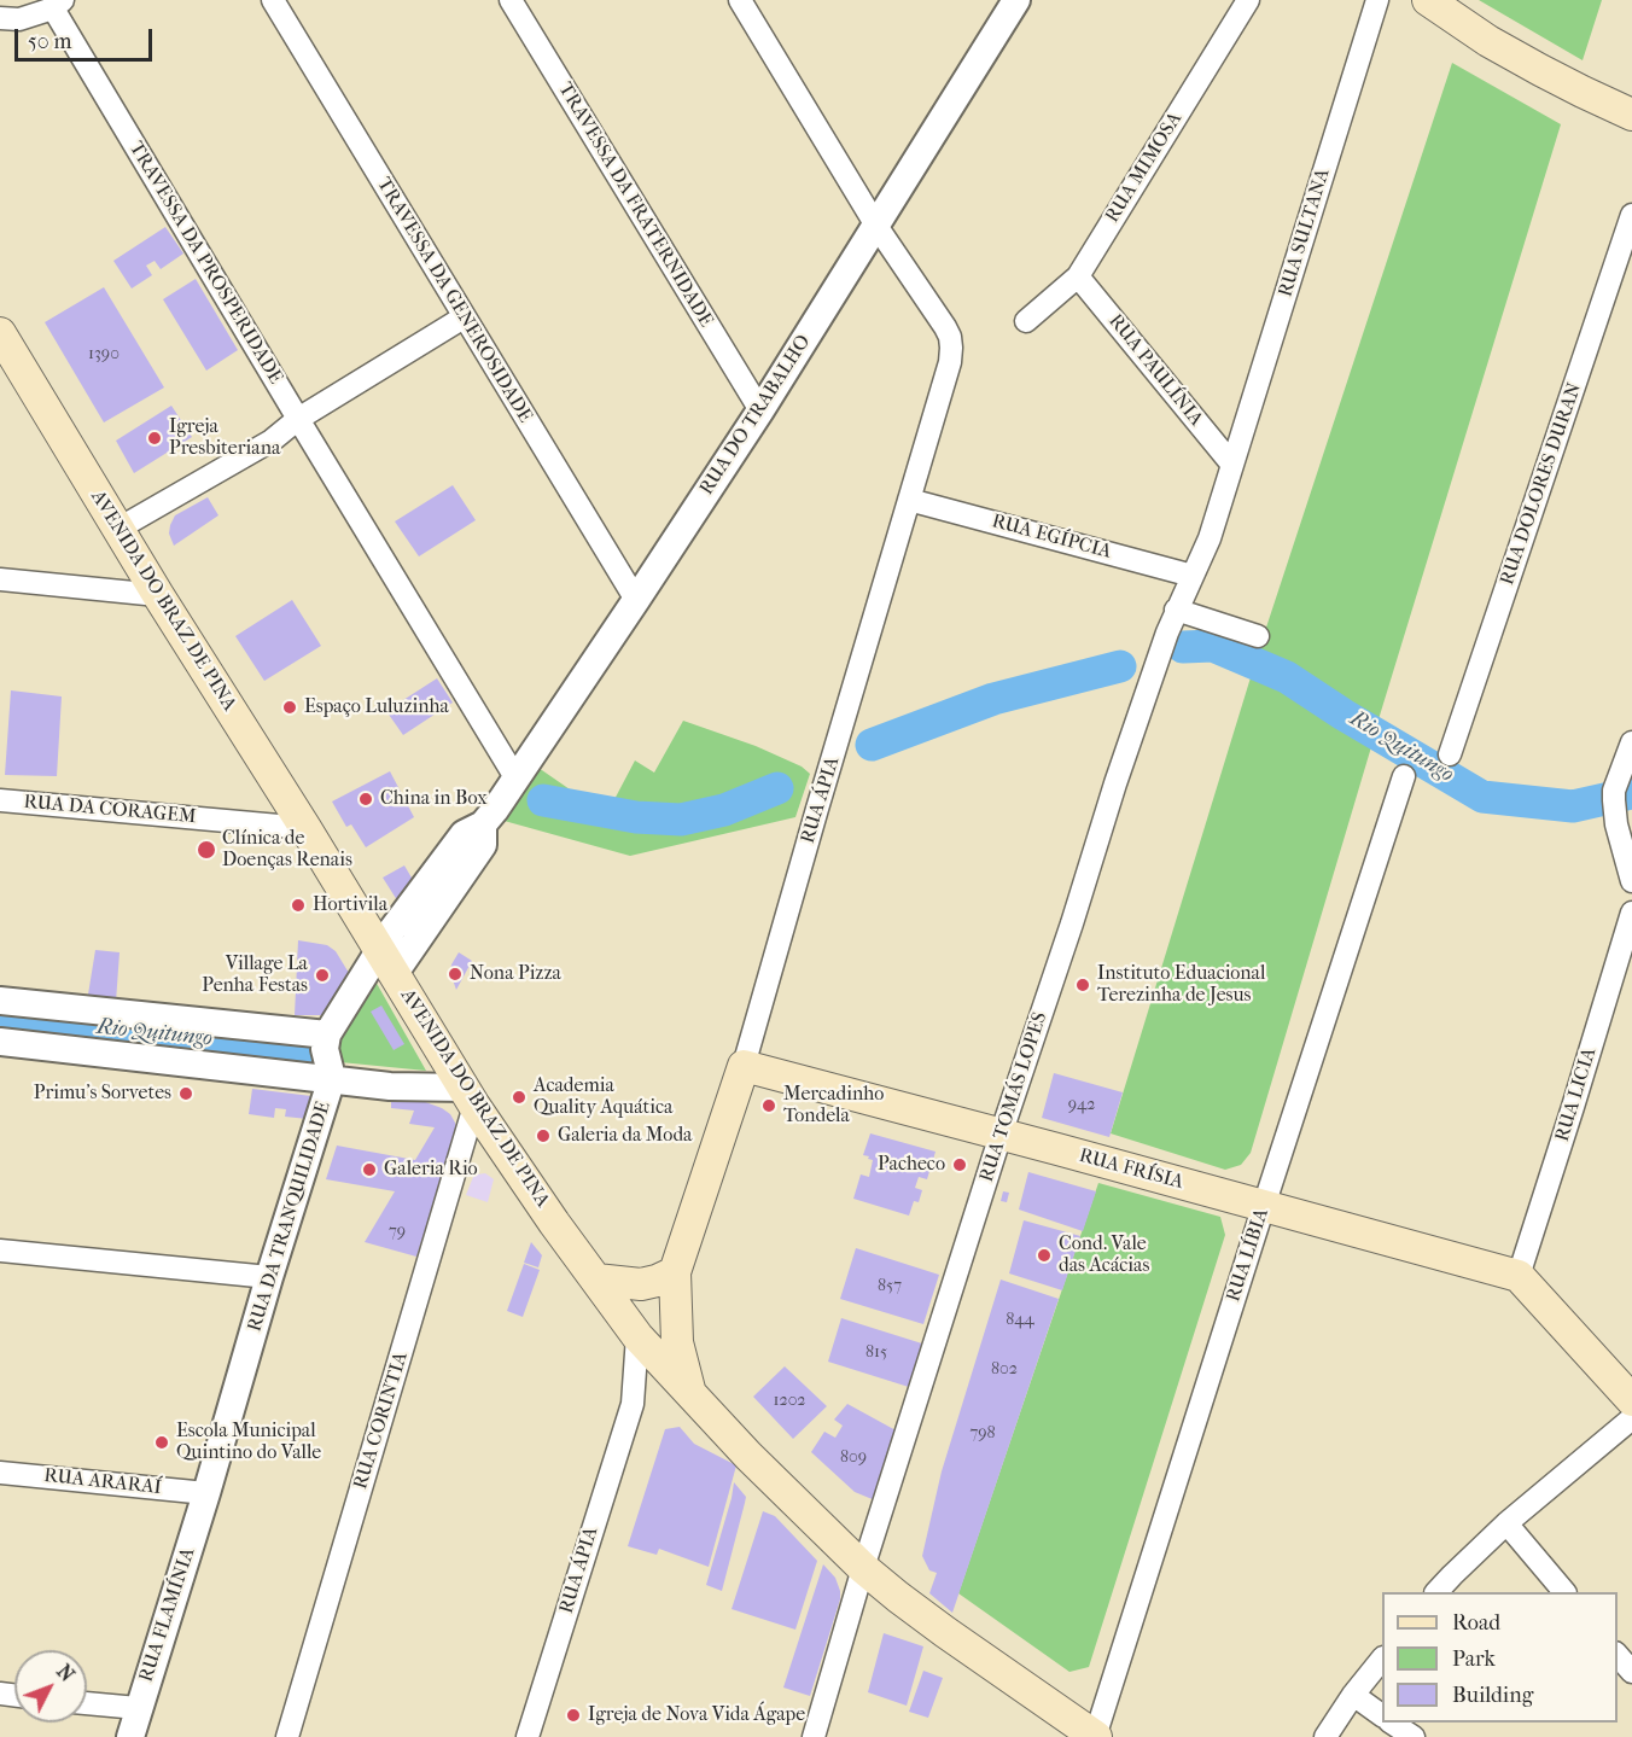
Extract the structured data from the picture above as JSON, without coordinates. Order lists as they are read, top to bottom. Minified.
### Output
{"streets":{"main road":["AVENIDA DO BRAZ DE PINA","RUA ÁPIA","RUA FRÍSIA"],"street":["RUA MIMOSA","TRAVESSA DA FRATERNIDADE","RUA SULTANA","TRAVESSA DA PROSPERIDADE","TRAVESSA DA GENEROSIDADE","RUA PAULÍNIA","RUA DO TRABALHO","RUA DOLORES DURAN","RUA EGÍPCIA","RUA DA CORAGEM","RUA LICIA","RUA TOMÁS LOPES","RUA DA TRANQUILIDADE","RUA LÍBIA","RUA CORINTIA","RUA ARARAÍ","RUA FLAMÍNIA"]},"crossings":[["RUA MIMOSA","RUA PAULÍNIA"],["TRAVESSA DA FRATERNIDADE","RUA DO TRABALHO"],["RUA SULTANA","RUA PAULÍNIA"],["RUA SULTANA","RUA TOMÁS LOPES"],["TRAVESSA DA PROSPERIDADE","RUA DO TRABALHO"],["TRAVESSA DA GENEROSIDADE","RUA DO TRABALHO"],["RUA PAULÍNIA","RUA TOMÁS LOPES"],["RUA DO TRABALHO","AVENIDA DO BRAZ DE PINA"],["RUA DO TRABALHO","RUA ÁPIA"],["RUA EGÍPCIA","RUA ÁPIA"],["RUA EGÍPCIA","RUA TOMÁS LOPES"],["AVENIDA DO BRAZ DE PINA","RUA ÁPIA"],["AVENIDA DO BRAZ DE PINA","RUA DA CORAGEM"],["AVENIDA DO BRAZ DE PINA","RUA TOMÁS LOPES"],["AVENIDA DO BRAZ DE PINA","RUA LÍBIA"],["AVENIDA DO BRAZ DE PINA","RUA CORINTIA"],["RUA ÁPIA","RUA FRÍSIA"],["RUA LICIA","RUA FRÍSIA"],["RUA TOMÁS LOPES","RUA FRÍSIA"],["RUA FRÍSIA","RUA LÍBIA"],["RUA DA TRANQUILIDADE","RUA ARARAÍ"],["RUA DA TRANQUILIDADE","RUA FLAMÍNIA"],["RUA ARARAÍ","RUA FLAMÍNIA"]],"water":["Rio Quitungo"],"places":["Igreja Presbiteriana","Espaço Luluzinha","China in Box","Clínica de Doenças Renais","Hortivila","Nona Pizza","Village La Penha Festas","Instituto Eduacional Terezinha de Jesus","Primu’s Sorvetes","Academia Quality Aquática","Mercadinho Tondela","Galeria da Moda","Pacheco","Galeria Rio","Cond. Vale das Acácias","Escola Municipal Quintino do Valle","Igreja de Nova Vida Ágape"],"house_numbers":["1390","942","79","857","844","815","802","1202","798","809"],"legend":["Road","Park","Building"],"scale_bar":"50 m","north":"top right"}
